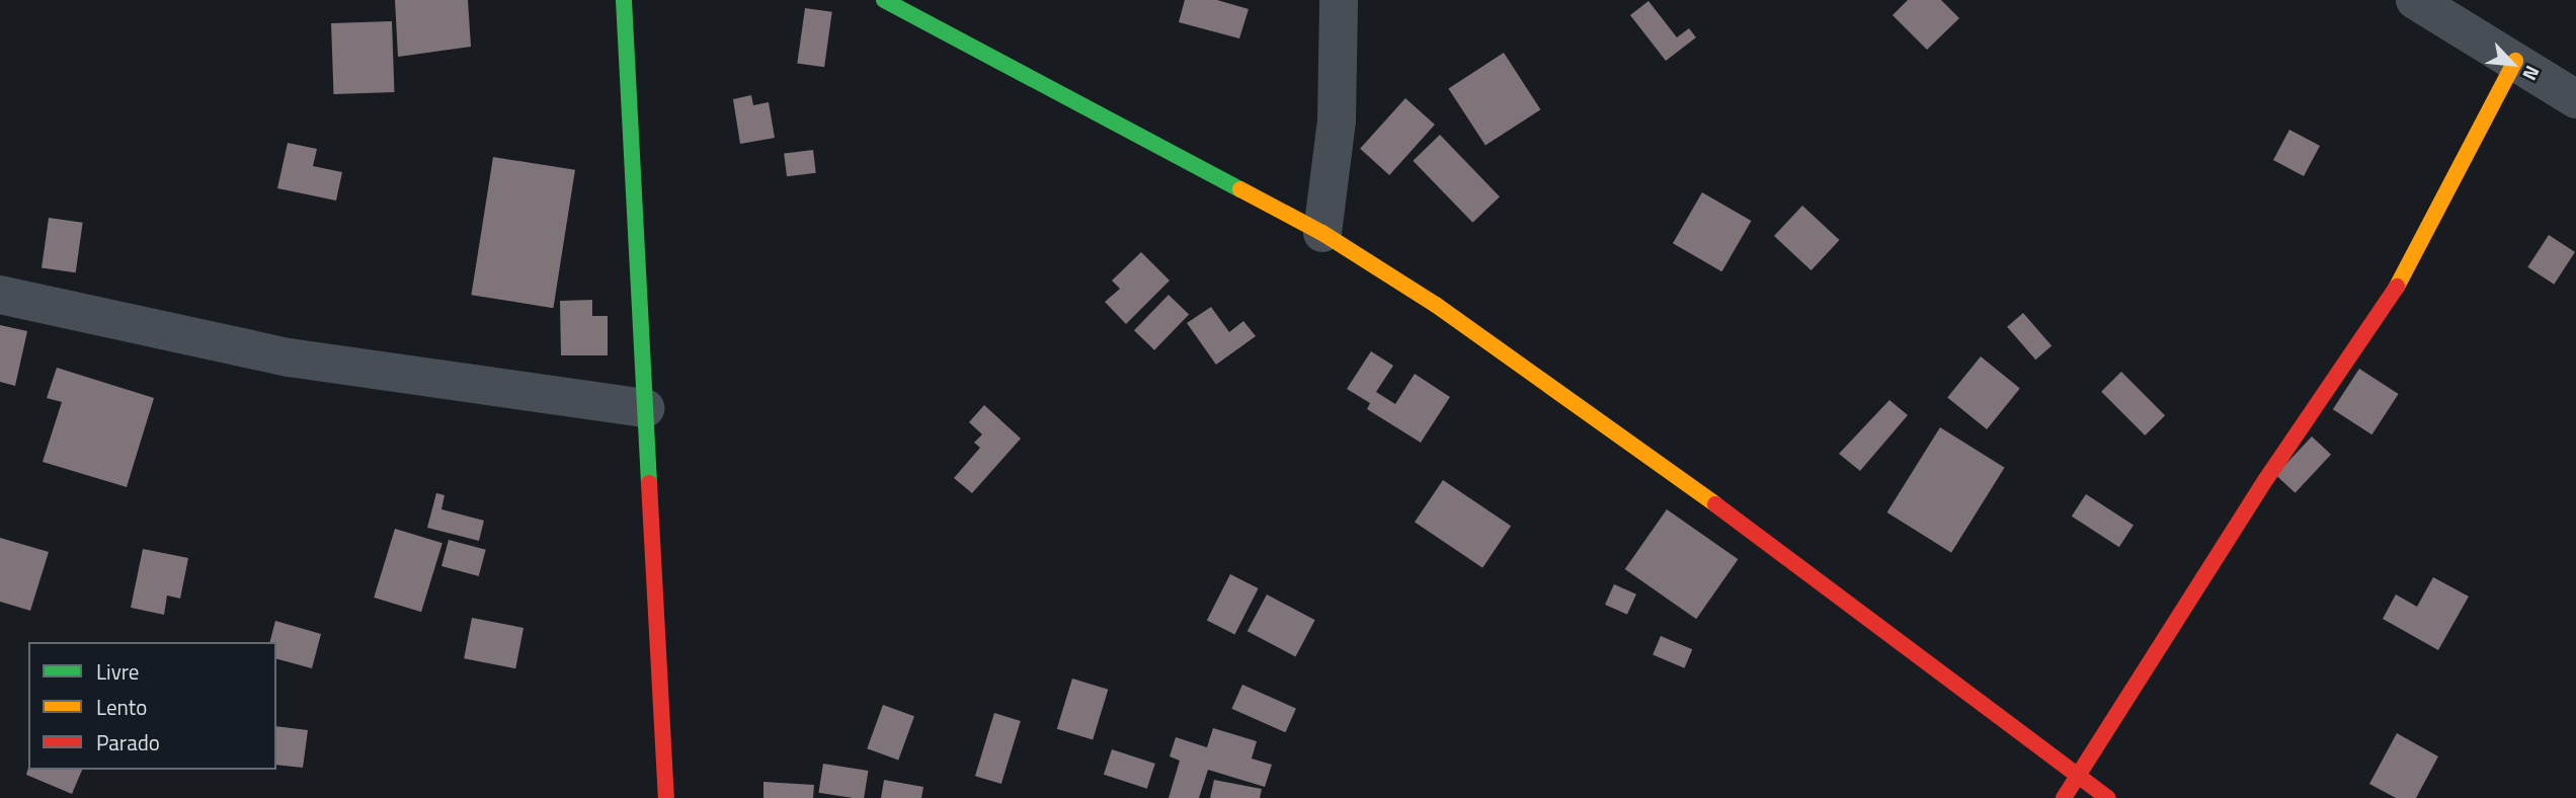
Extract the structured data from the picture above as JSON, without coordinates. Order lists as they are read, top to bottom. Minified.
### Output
{"legend":["Livre","Lento","Parado"],"north":"bottom right"}
